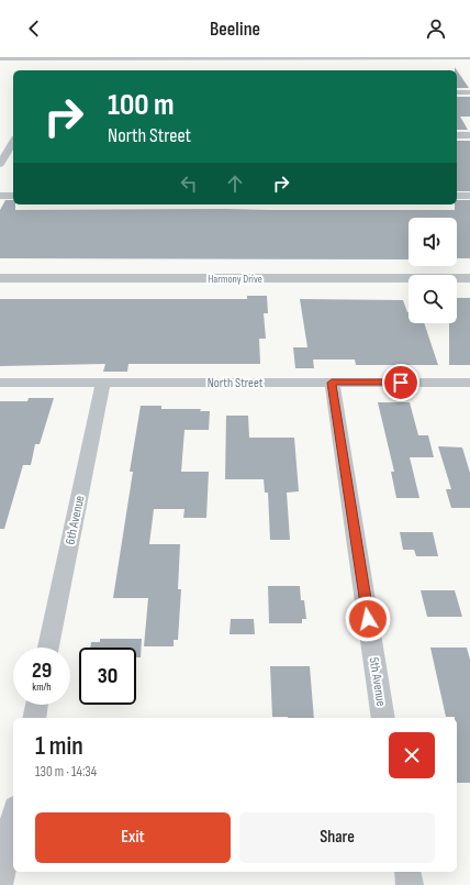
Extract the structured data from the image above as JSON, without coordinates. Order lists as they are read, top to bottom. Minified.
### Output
{"streets":{"street":["Harmony Drive","North Street","6th Avenue","5th Avenue"]},"crossings":[["North Street","6th Avenue"],["North Street","5th Avenue"]],"page":{"header":"Beeline","turn":["100 m","North Street"],"speed":"29 km/h","limit":"30","heading":["1 min","130 m · 14:34"],"buttons":["Exit","Share"]}}
